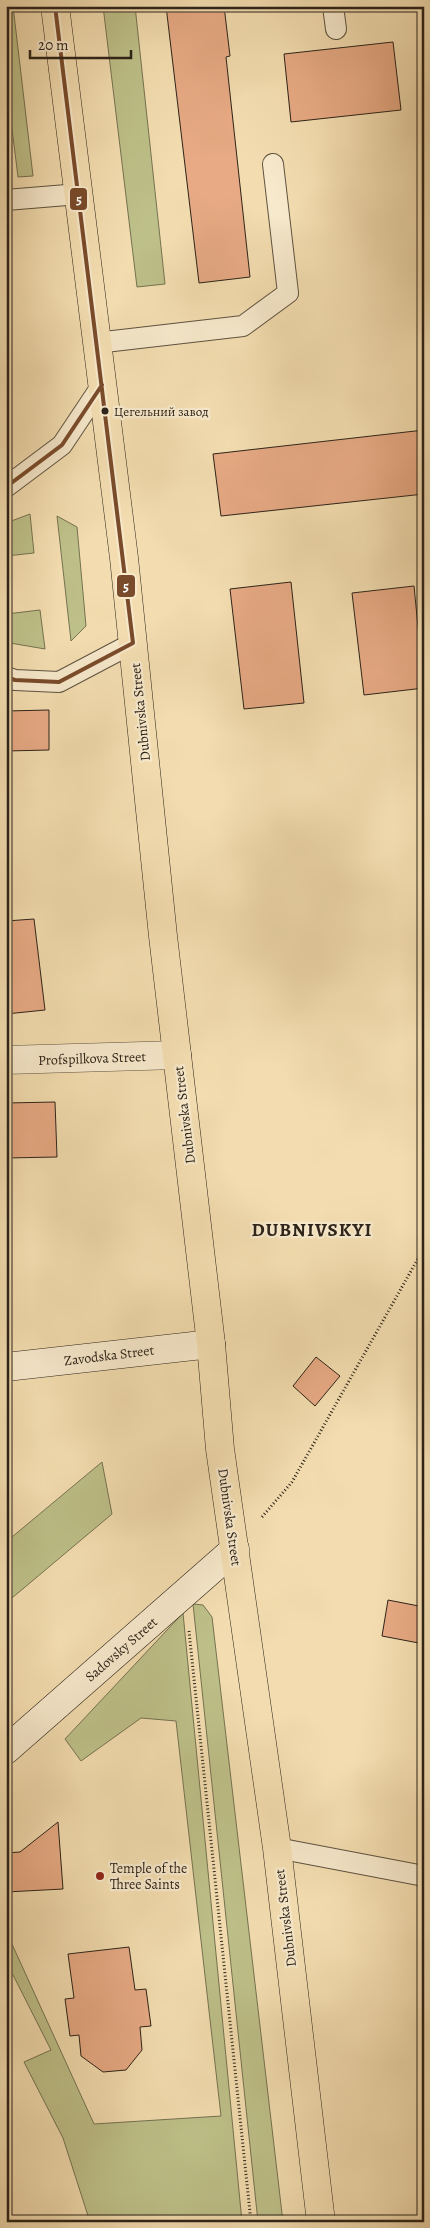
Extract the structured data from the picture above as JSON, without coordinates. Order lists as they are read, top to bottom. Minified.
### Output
{"streets":{"main road":["Dubnivska Street"],"street":["Profspilkova Street","Zavodska Street","Sadovsky Street"]},"crossings":[["Dubnivska Street","Profspilkova Street"],["Dubnivska Street","Zavodska Street"],["Dubnivska Street","Sadovsky Street"]],"districts":["DUBNIVSKYI"],"places":["Цегельний завод","Temple of the Three Saints"],"lines":["transit line 5"],"scale_bar":"20 m"}
